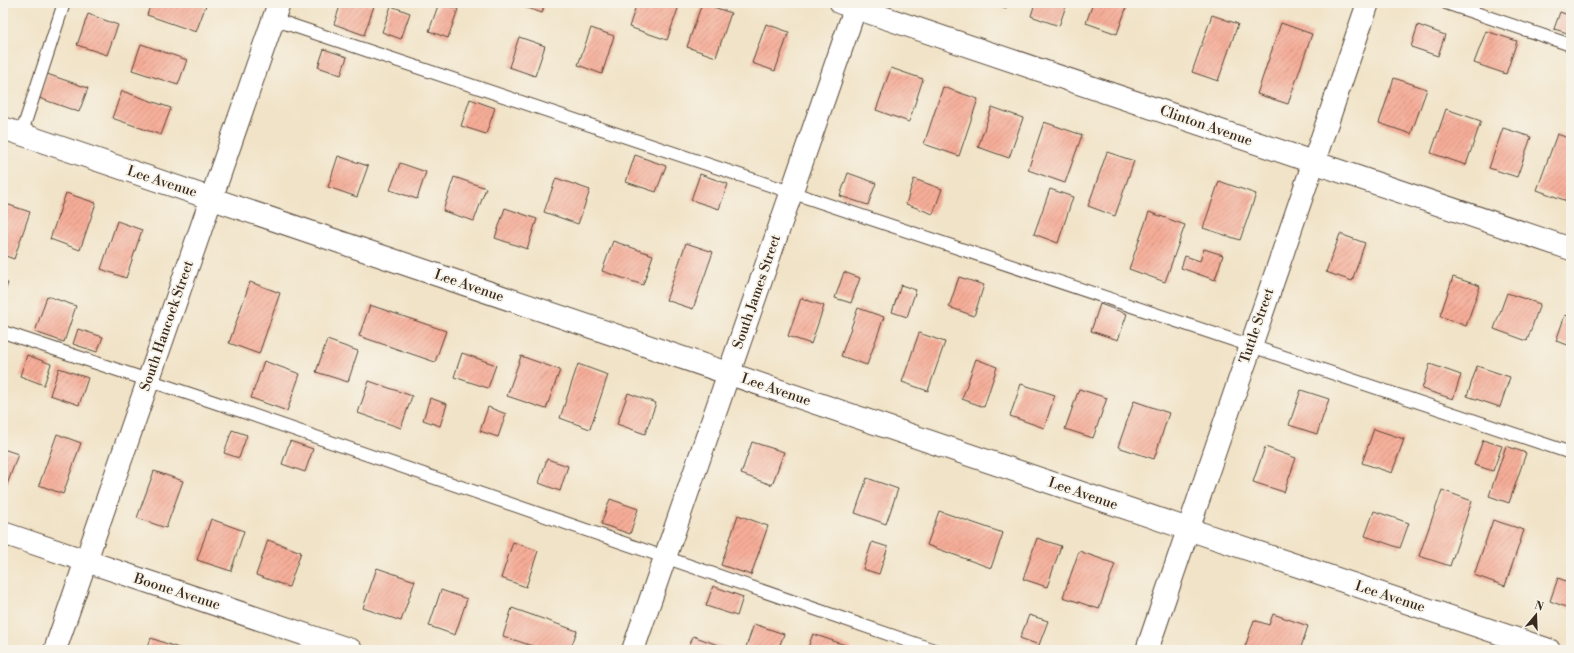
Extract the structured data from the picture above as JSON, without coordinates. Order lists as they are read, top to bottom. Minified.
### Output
{"streets":{"street":["Clinton Avenue","Lee Avenue","South James Street","South Hancock Street","Tuttle Street","Boone Avenue"]},"crossings":[["Clinton Avenue","South James Street"],["Clinton Avenue","Tuttle Street"],["Lee Avenue","South James Street"],["Lee Avenue","South Hancock Street"],["Lee Avenue","Tuttle Street"],["South Hancock Street","Boone Avenue"]],"north":"top"}
